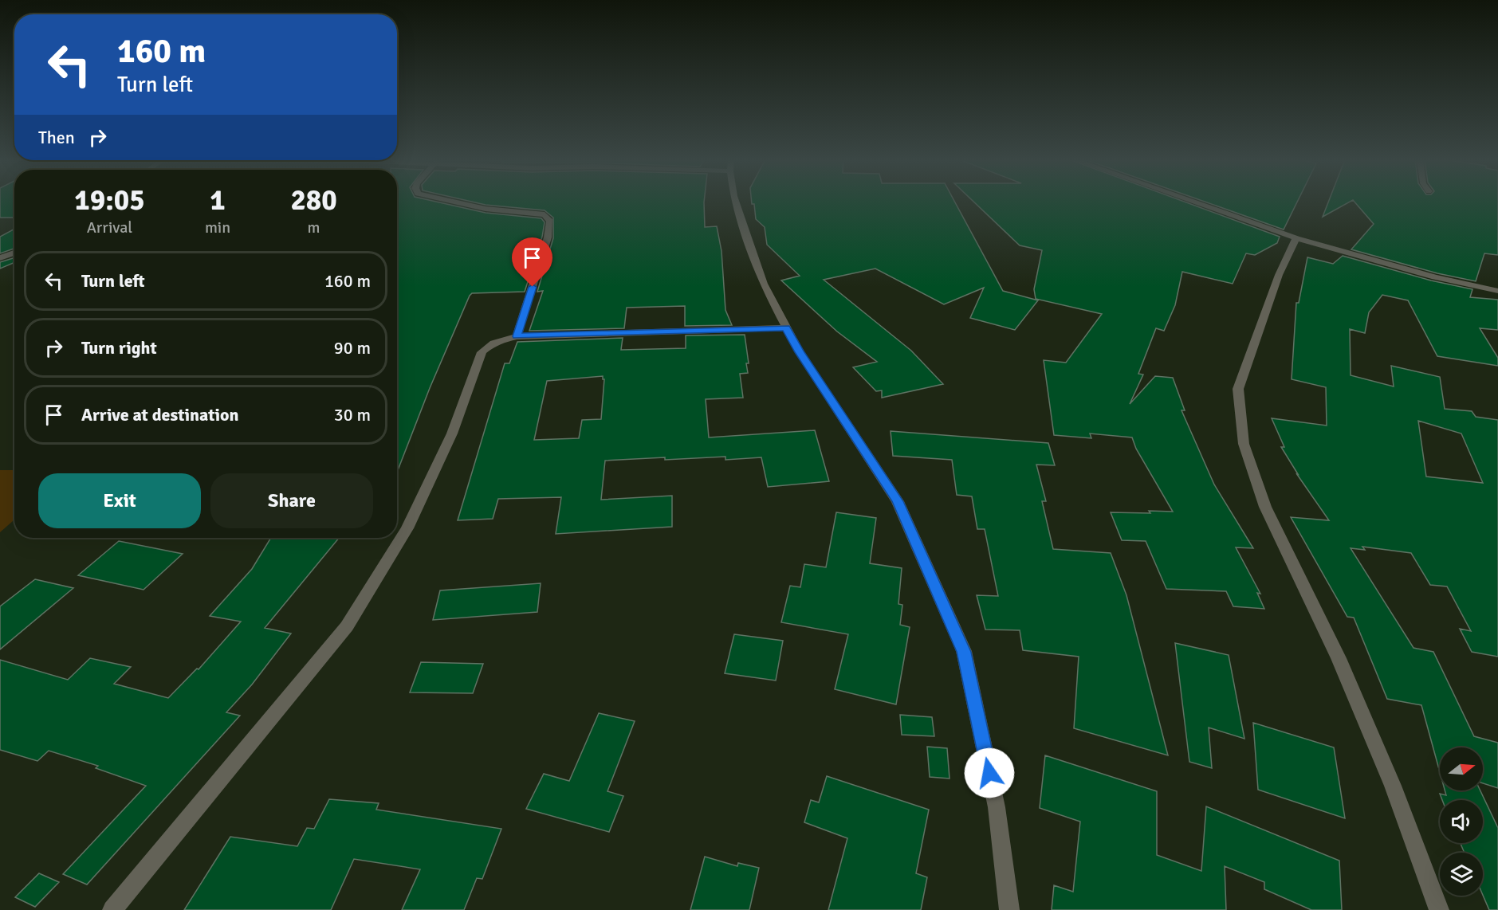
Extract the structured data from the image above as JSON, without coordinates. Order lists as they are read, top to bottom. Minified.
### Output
{"north":"right","page":{"turn":["160 m","Turn left"],"then":"Then","eta":["19:05","Arrival","1","min","280","m"],"list":[{"name":"Turn left","value":"160 m"},{"name":"Turn right","value":"90 m"},{"name":"Arrive at destination","value":"30 m"}],"buttons":["Exit","Share"]}}
